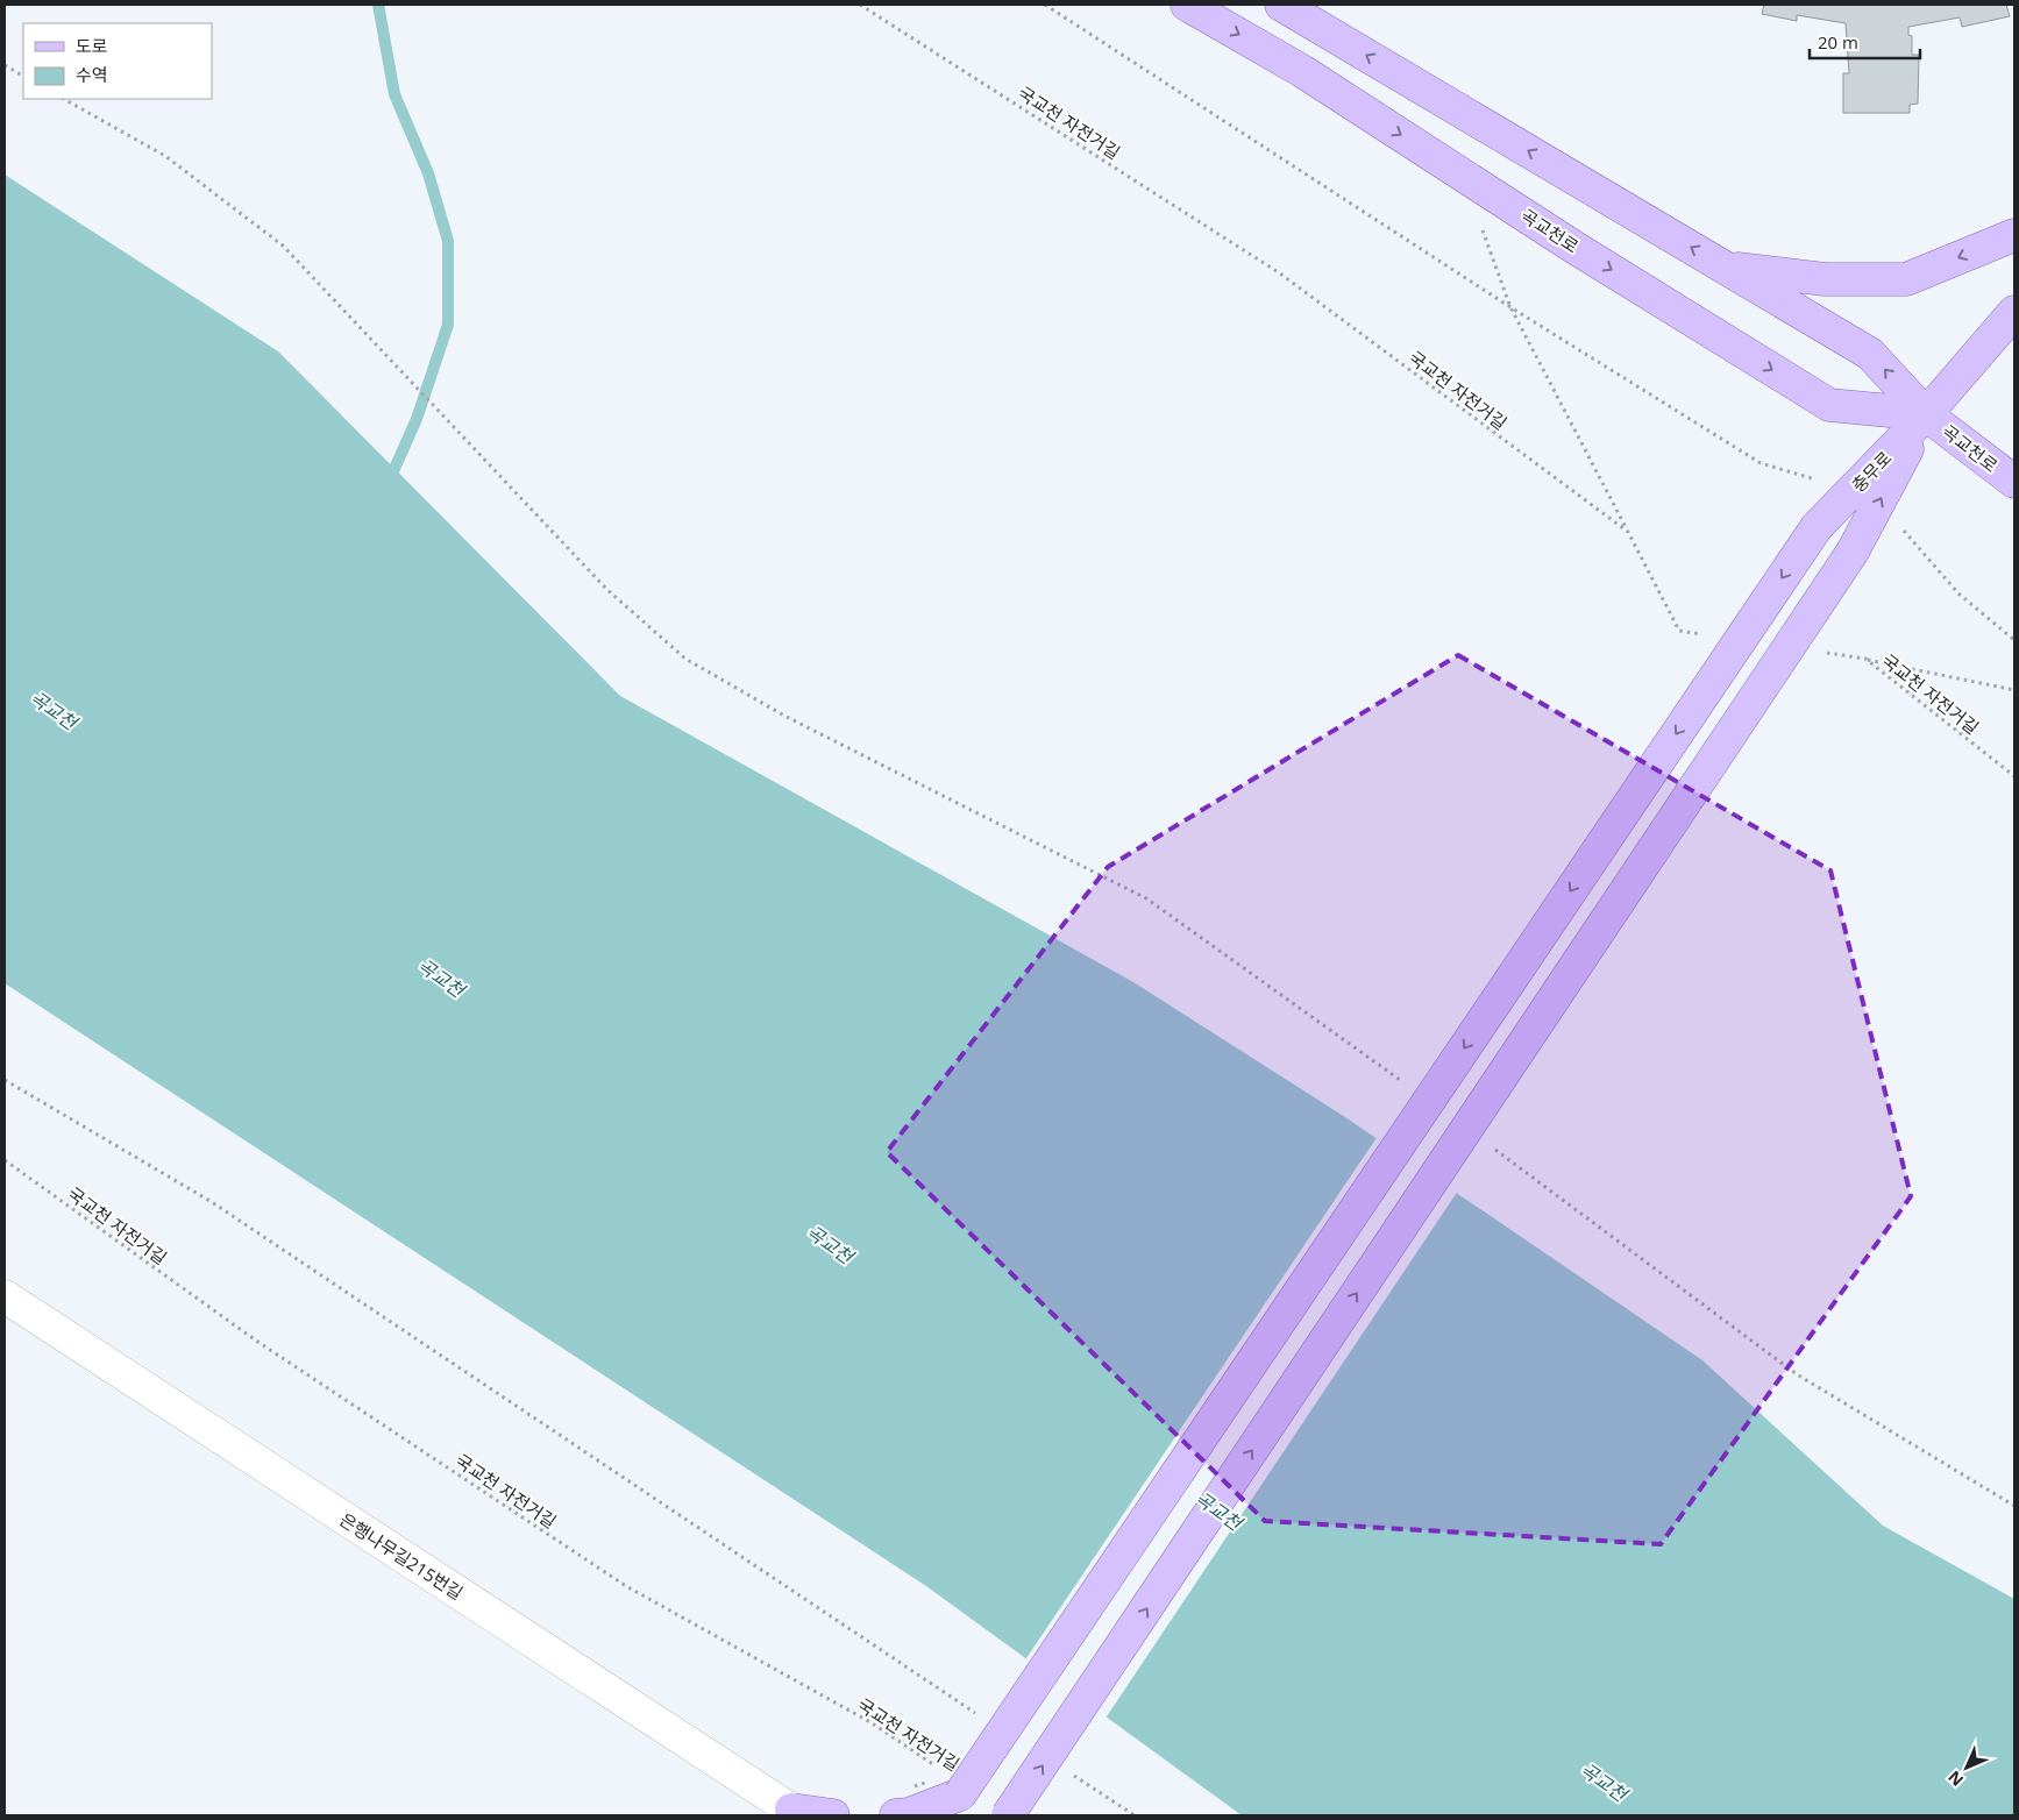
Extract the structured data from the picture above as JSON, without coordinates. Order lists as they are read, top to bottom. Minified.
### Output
{"streets":{"main road":["곡교천로","충무로"],"street":["은행나무길215번길"],"path":["국교천 자전거길"]},"crossings":[["곡교천로","충무로"]],"water":["곡교천"],"legend":["도로","수역"],"scale_bar":"20 m","north":"bottom left"}
